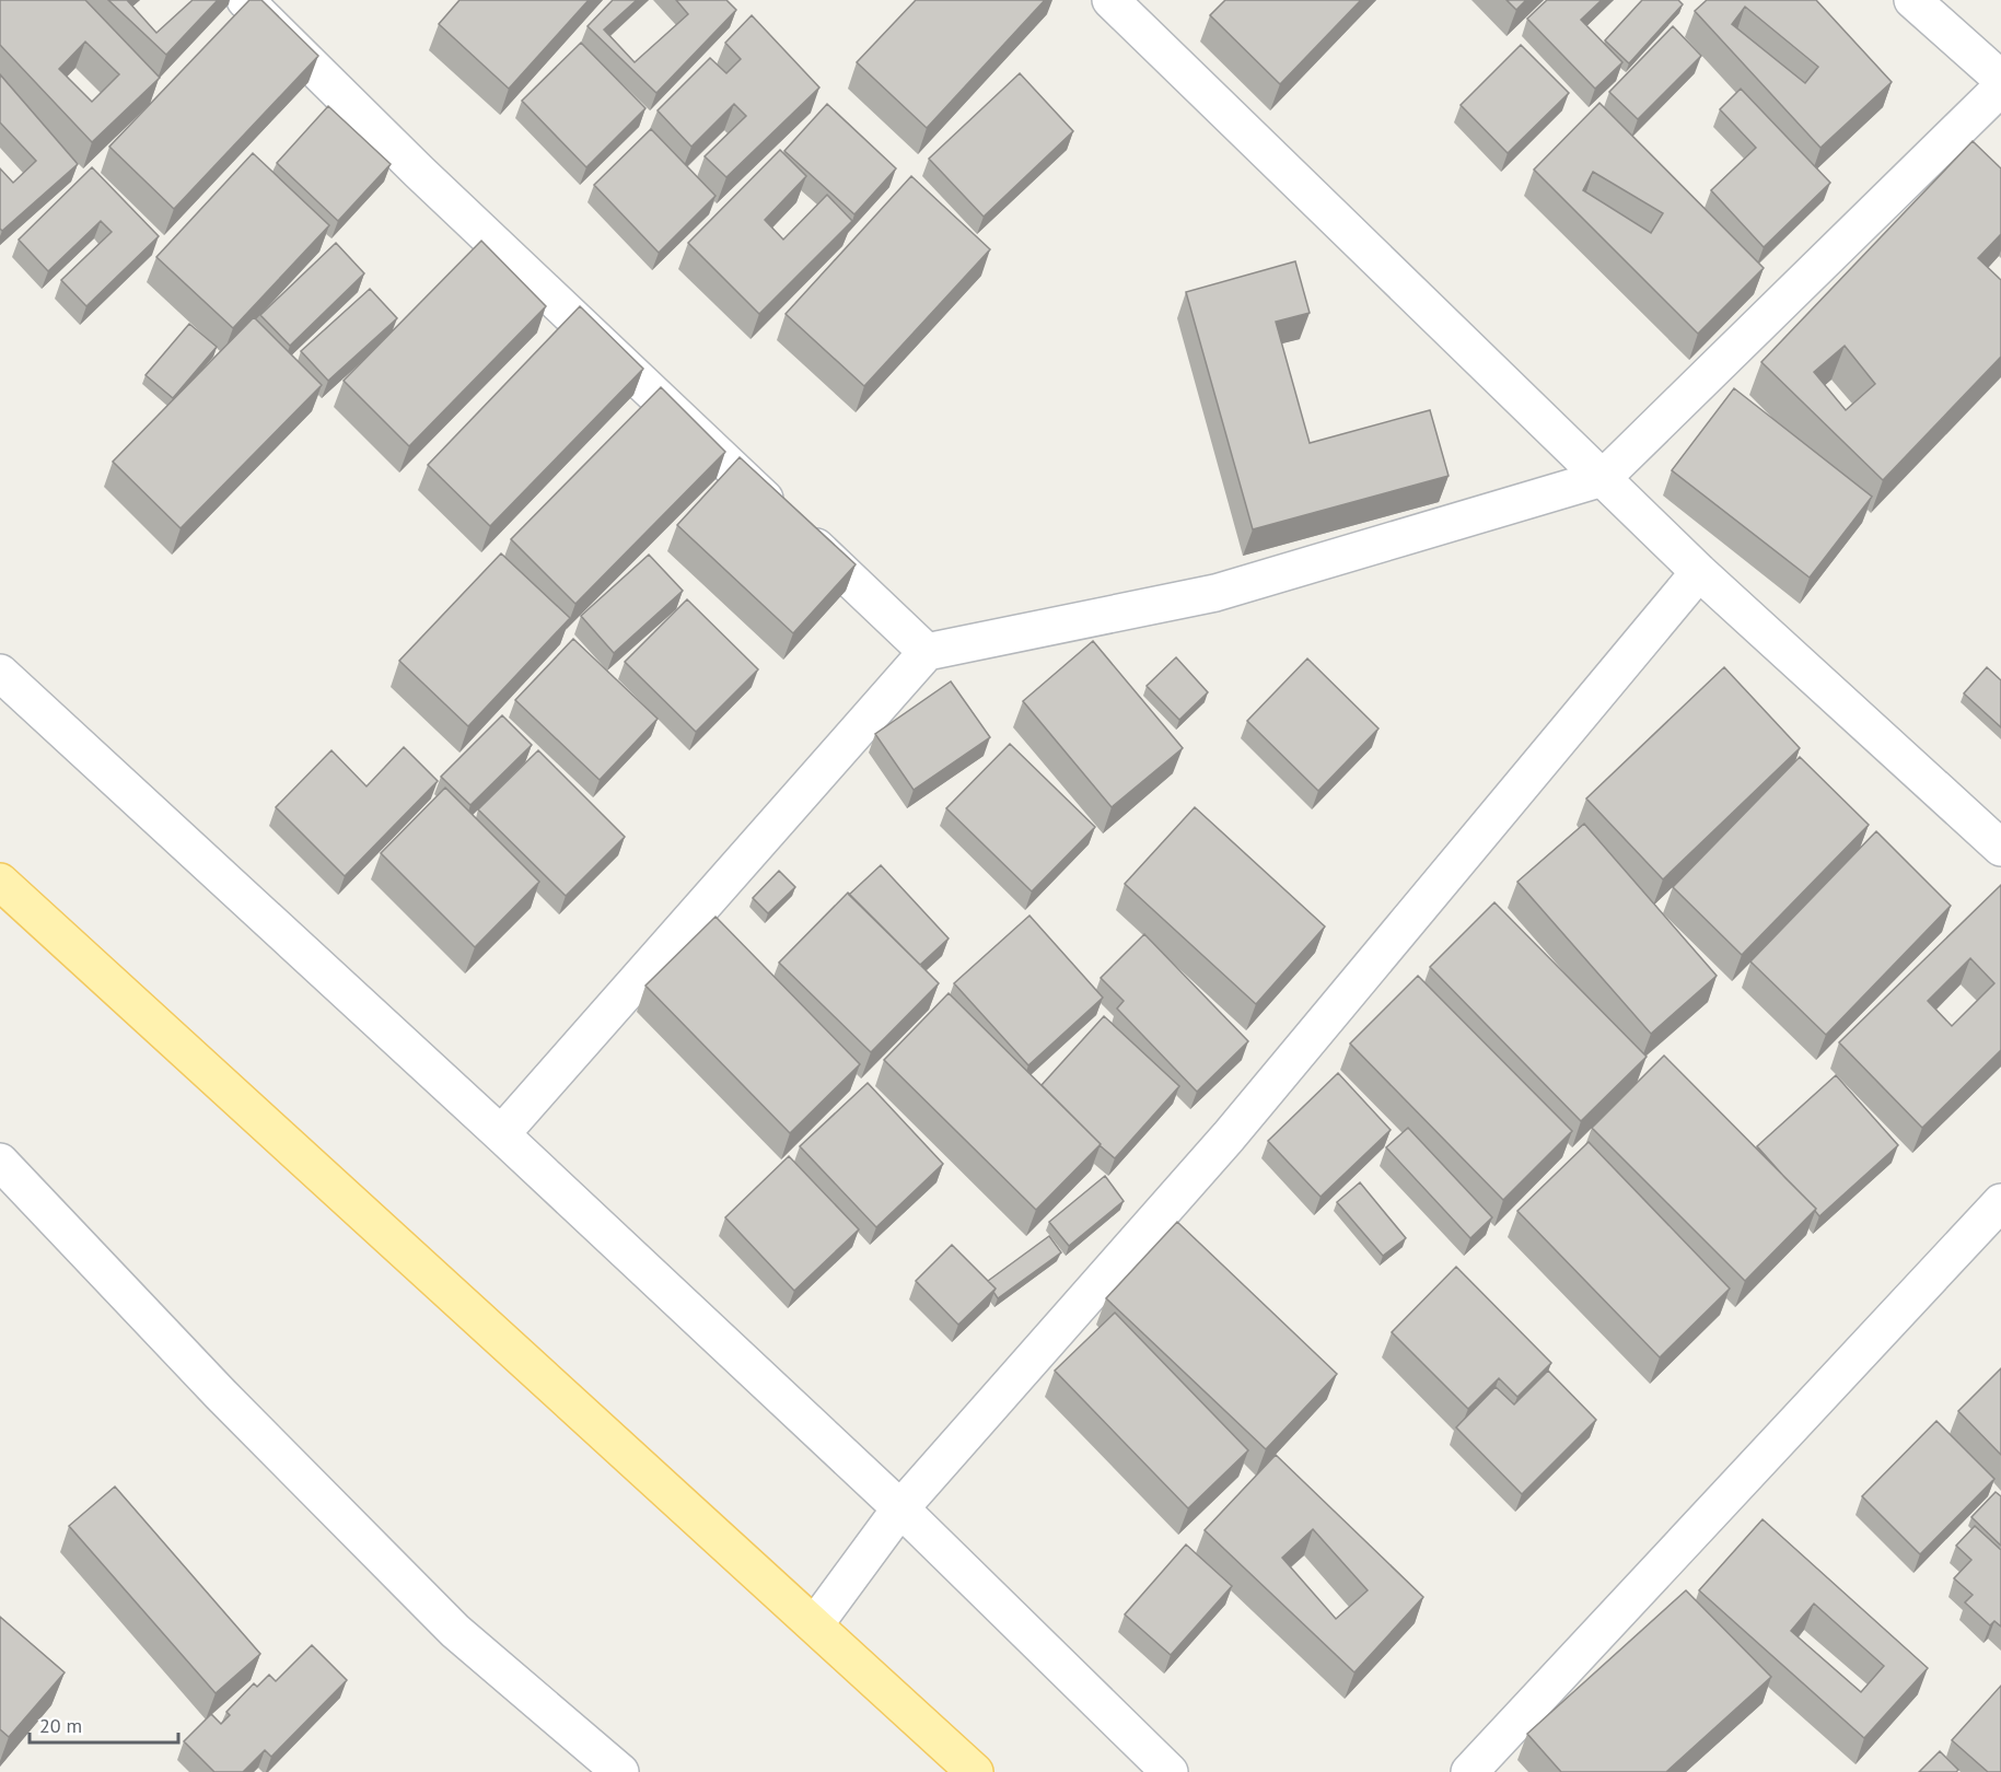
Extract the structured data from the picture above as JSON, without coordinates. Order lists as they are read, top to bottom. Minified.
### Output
{"scale_bar":"20 m"}
